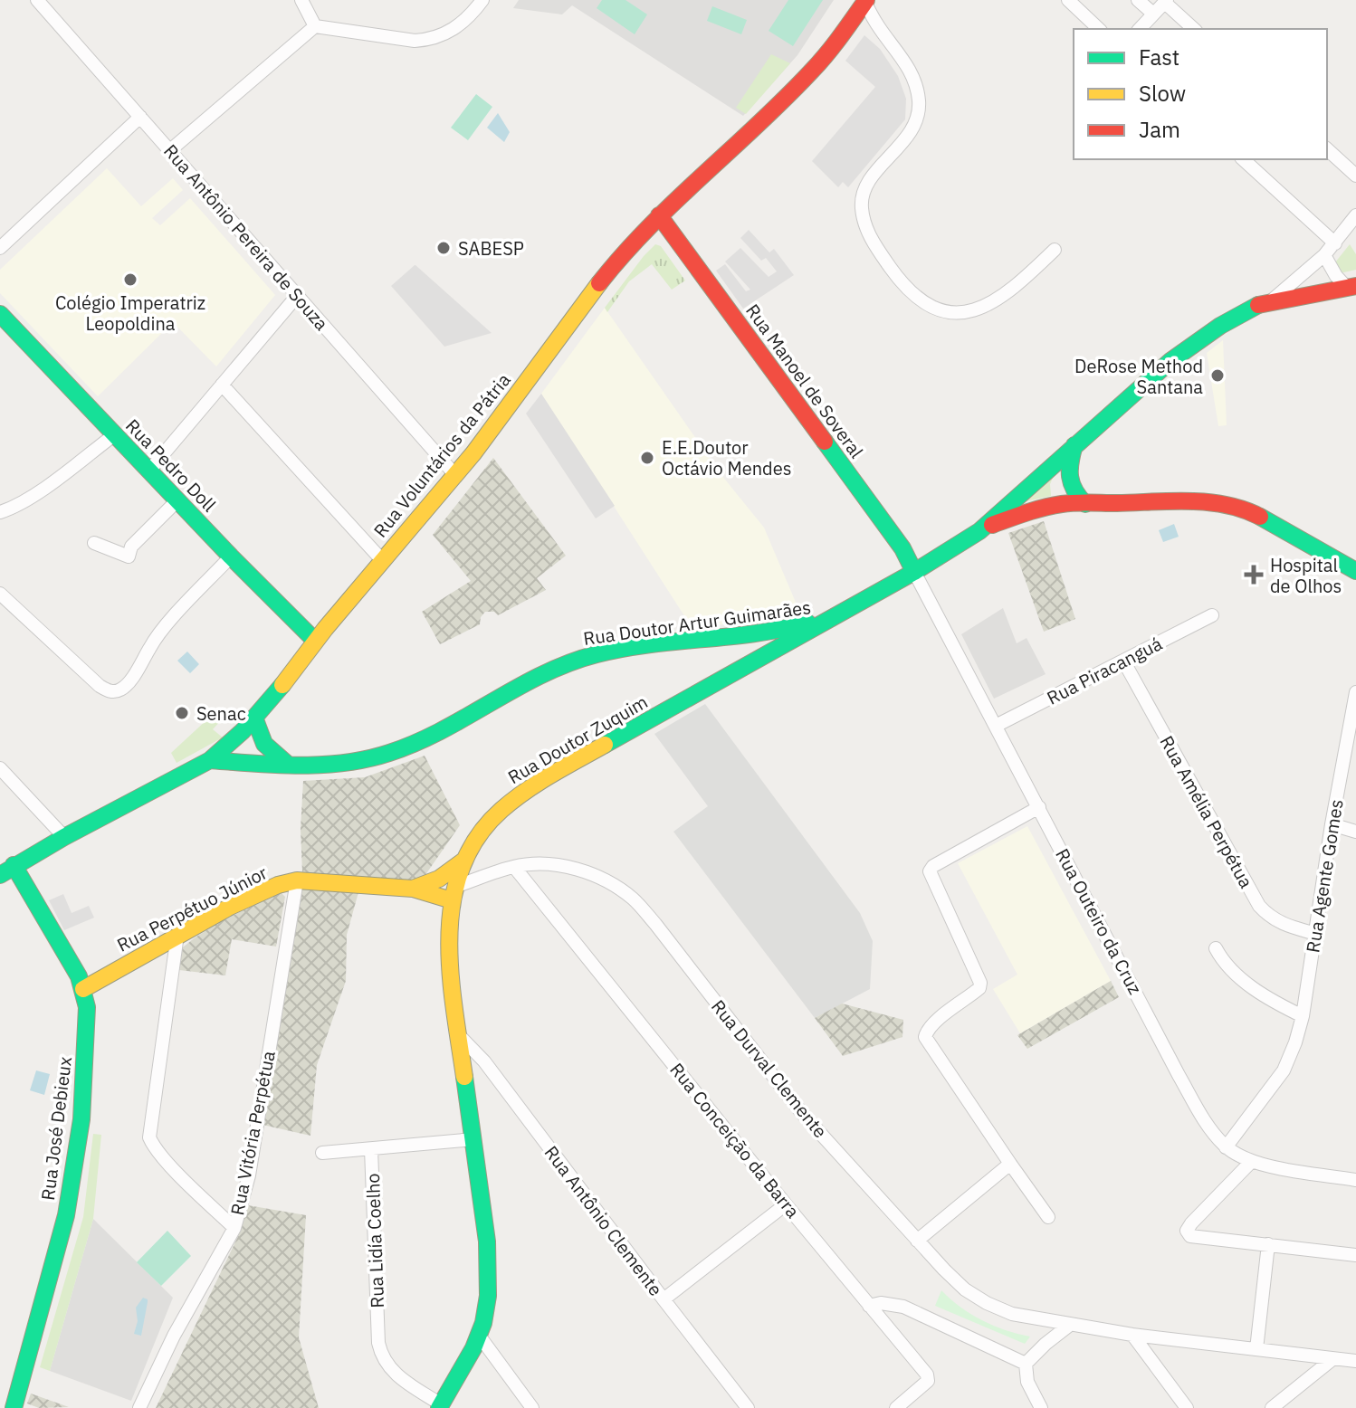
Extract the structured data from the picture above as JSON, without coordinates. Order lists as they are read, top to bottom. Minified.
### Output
{"streets":{"main road":["Rua Manoel de Soveral","Rua Voluntários da Pátria","Rua Pedro Doll","Rua Doutor Artur Guimarães","Rua Doutor Zuquim","Rua Perpétuo Júnior","Rua José Debieux"],"street":["Rua Antônio Pereira de Souza","Rua Piracanguá","Rua Amélia Perpétua","Rua Agente Gomes","Rua Outeiro da Cruz","Rua Durval Clemente","Rua Vitória Perpétua","Rua Conceição da Barra","Rua Antônio Clemente","Rua Lidía Coelho"]},"crossings":[["Rua Antônio Pereira de Souza","Rua Voluntários da Pátria"],["Rua Manoel de Soveral","Rua Voluntários da Pátria"],["Rua Manoel de Soveral","Rua Doutor Zuquim"],["Rua Manoel de Soveral","Rua Outeiro da Cruz"],["Rua Voluntários da Pátria","Rua Pedro Doll"],["Rua Voluntários da Pátria","Rua Doutor Artur Guimarães"],["Rua Voluntários da Pátria","Rua José Debieux"],["Rua Doutor Artur Guimarães","Rua Doutor Zuquim"],["Rua Piracanguá","Rua Amélia Perpétua"],["Rua Piracanguá","Rua Outeiro da Cruz"],["Rua Doutor Zuquim","Rua Perpétuo Júnior"],["Rua Doutor Zuquim","Rua Outeiro da Cruz"],["Rua Doutor Zuquim","Rua Durval Clemente"],["Rua Doutor Zuquim","Rua Antônio Clemente"],["Rua Doutor Zuquim","Rua Lidía Coelho"],["Rua Amélia Perpétua","Rua Agente Gomes"],["Rua Agente Gomes","Rua Outeiro da Cruz"],["Rua Perpétuo Júnior","Rua Durval Clemente"],["Rua Perpétuo Júnior","Rua José Debieux"],["Rua Perpétuo Júnior","Rua Vitória Perpétua"],["Rua Durval Clemente","Rua Conceição da Barra"]],"places":{"other":["SABESP","Colégio Imperatriz Leopoldina","DeRose Method Santana","E.E.Doutor Octávio Mendes","Senac"],"health":["Hospital de Olhos"]},"legend":["Fast","Slow","Jam"]}
